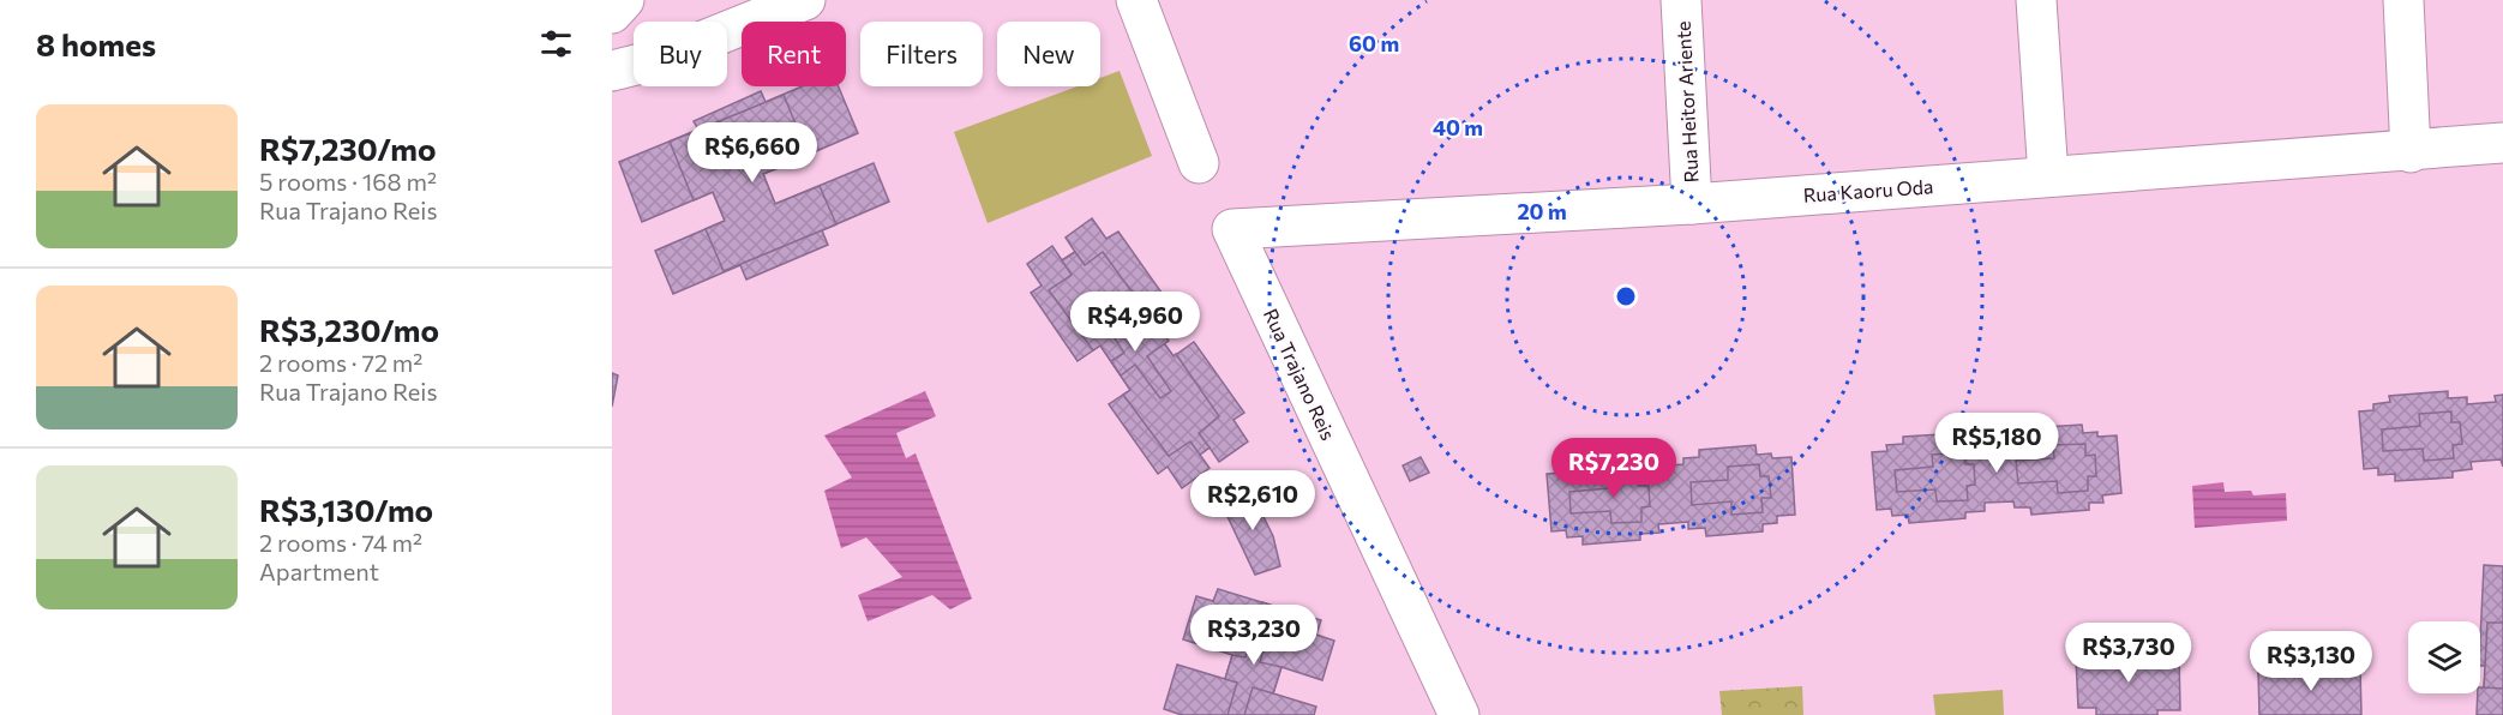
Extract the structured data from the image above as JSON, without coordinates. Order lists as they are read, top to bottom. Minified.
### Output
{"streets":{"street":["Rua Heitor Ariente","Rua Kaoru Oda","Rua Trajano Reis"]},"crossings":[["Rua Heitor Ariente","Rua Kaoru Oda"],["Rua Kaoru Oda","Rua Trajano Reis"]],"page":{"heading":"8 homes","chip":["Buy","Rent","Filters","New"],"list":[{"name":"R$7,230/mo","note":"5 rooms · 168 m² · Rua Trajano Reis"},{"name":"R$3,230/mo","note":"2 rooms · 72 m² · Rua Trajano Reis"},{"name":"R$3,130/mo","note":"2 rooms · 74 m² · Apartment"}],"price":["R$6,660","R$4,960","R$5,180","R$7,230","R$2,610","R$3,230","R$3,730","R$3,130"]},"rings":["60 m","40 m","20 m"]}
